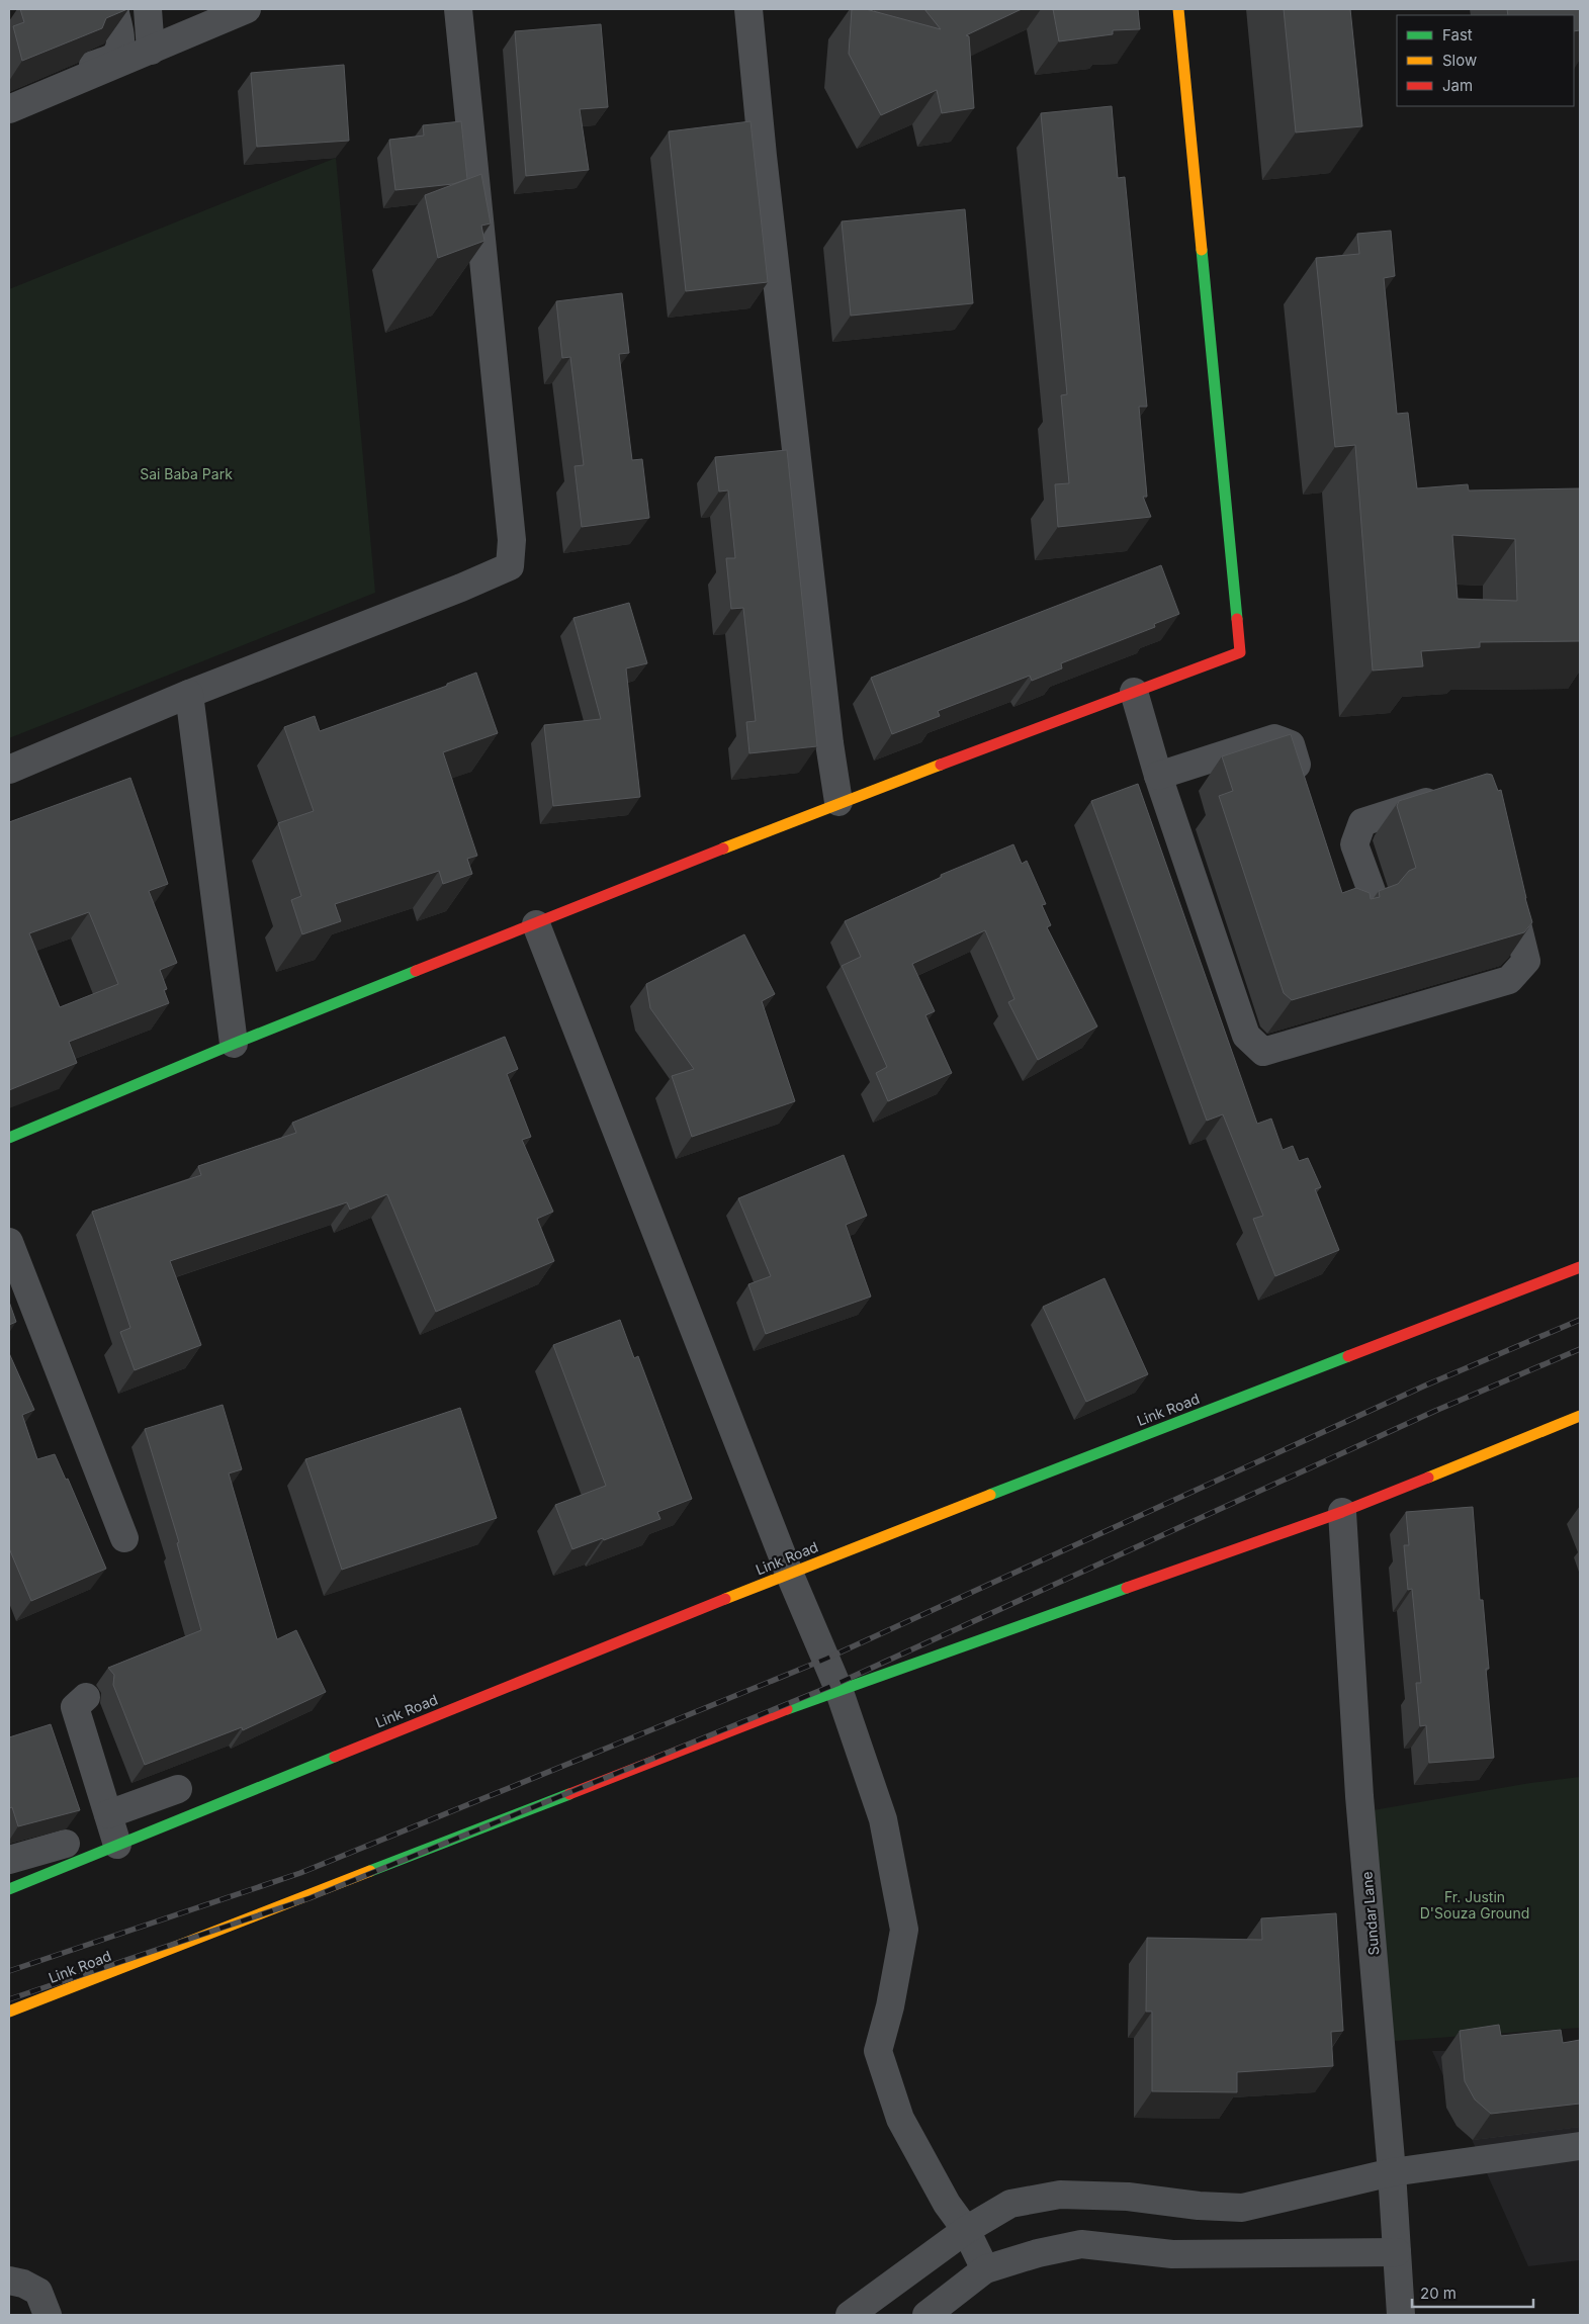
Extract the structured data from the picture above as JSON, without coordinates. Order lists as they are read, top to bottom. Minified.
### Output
{"streets":{"main road":["Link Road"],"street":["Sundar Lane"]},"crossings":[["Link Road","Sundar Lane"]],"parks":["Sai Baba Park","Fr. Justin D'Souza Ground"],"legend":["Fast","Slow","Jam"],"scale_bar":"20 m"}
